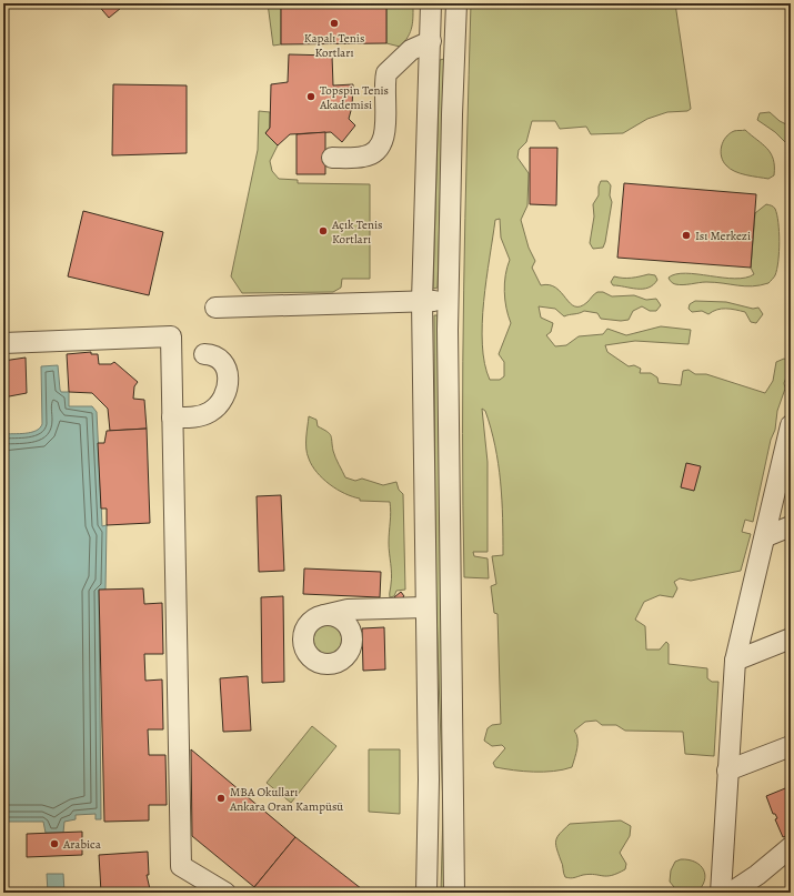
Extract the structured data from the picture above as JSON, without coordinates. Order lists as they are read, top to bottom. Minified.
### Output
{"places":["Kapalı Tenis Kortları","Topspin Tenis Akademisi","Açık Tenis Kortları","Isı Merkezi","MBA Okulları Ankara Oran Kampüsü","Arabica"]}
